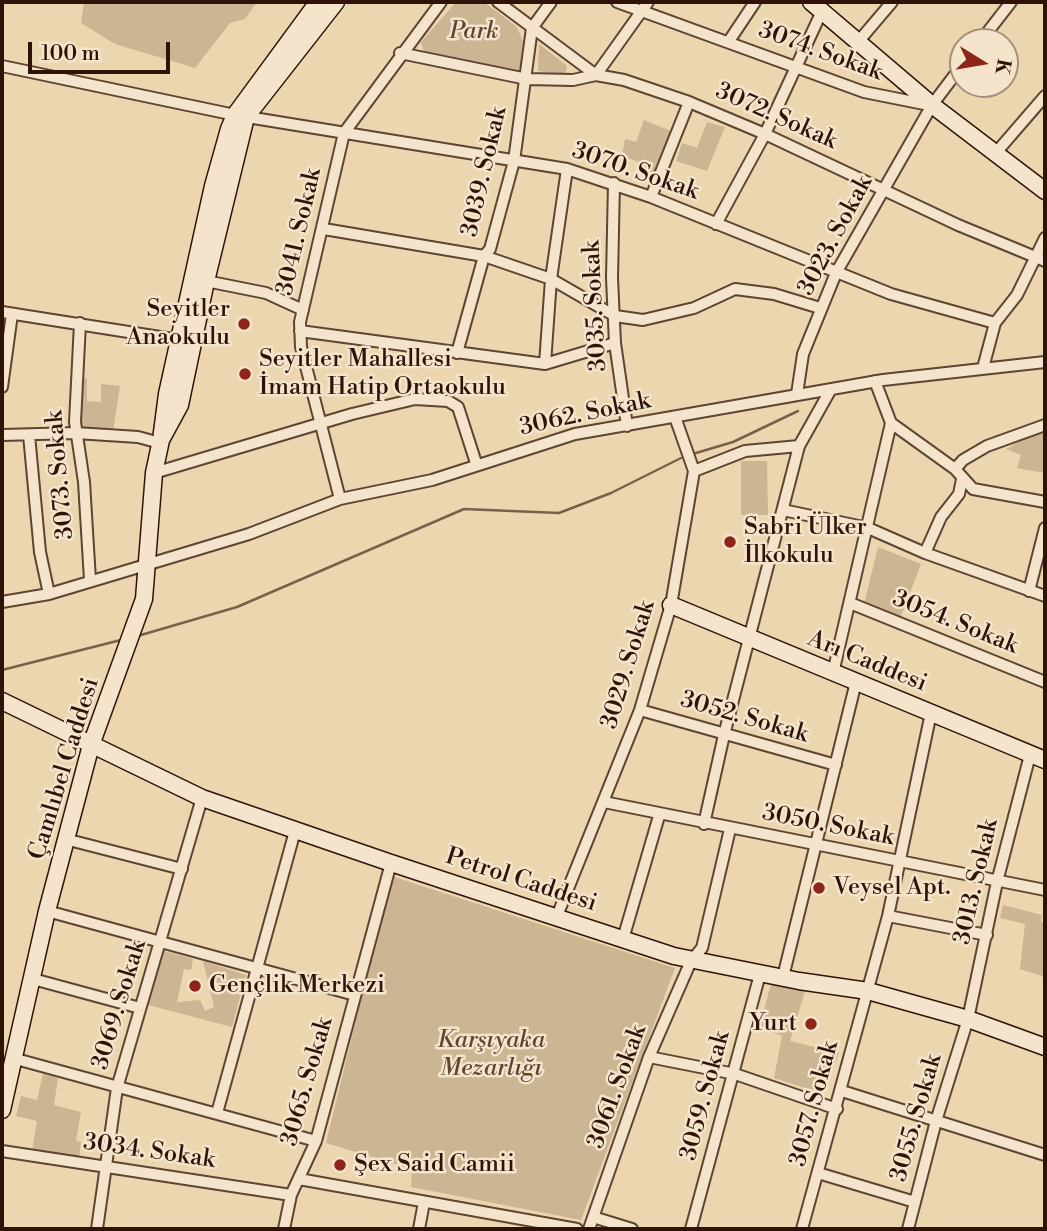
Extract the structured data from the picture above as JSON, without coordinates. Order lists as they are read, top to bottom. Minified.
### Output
{"streets":{"street":["3074. Sokak","3072. Sokak","3039. Sokak","3070. Sokak","3041. Sokak","3023. Sokak","3035. Sokak","3062. Sokak","3073. Sokak","3054. Sokak","Arı Caddesi","3029. Sokak","3052. Sokak","Çamlıbel Caddesi","3050. Sokak","Petrol Caddesi","3013. Sokak","3069. Sokak","3065. Sokak","3061. Sokak","3059. Sokak","3057. Sokak","3055. Sokak","3034. Sokak"]},"crossings":[["3074. Sokak","3023. Sokak"],["3072. Sokak","3039. Sokak"],["3072. Sokak","3023. Sokak"],["3039. Sokak","3070. Sokak"],["3070. Sokak","3041. Sokak"],["3070. Sokak","3023. Sokak"],["3070. Sokak","3035. Sokak"],["3070. Sokak","Çamlıbel Caddesi"],["3041. Sokak","3062. Sokak"],["3023. Sokak","3062. Sokak"],["3035. Sokak","3062. Sokak"],["3062. Sokak","3073. Sokak"],["3062. Sokak","3029. Sokak"],["3062. Sokak","Çamlıbel Caddesi"],["Arı Caddesi","3029. Sokak"],["Arı Caddesi","3013. Sokak"],["Arı Caddesi","3057. Sokak"],["3029. Sokak","3052. Sokak"],["3029. Sokak","3050. Sokak"],["3029. Sokak","Petrol Caddesi"],["Çamlıbel Caddesi","Petrol Caddesi"],["3050. Sokak","3013. Sokak"],["3050. Sokak","3061. Sokak"],["3050. Sokak","3057. Sokak"],["Petrol Caddesi","3013. Sokak"],["Petrol Caddesi","3069. Sokak"],["Petrol Caddesi","3065. Sokak"],["Petrol Caddesi","3061. Sokak"],["Petrol Caddesi","3059. Sokak"],["Petrol Caddesi","3057. Sokak"],["Petrol Caddesi","3055. Sokak"],["3013. Sokak","3055. Sokak"],["3069. Sokak","3034. Sokak"],["3065. Sokak","3034. Sokak"]],"parks":["Park","Karşıyaka Mezarlığı"],"places":["Seyitler Anaokulu","Seyitler Mahallesi İmam Hatip Ortaokulu","Sabri Ülker İlkokulu","Veysel Apt.","Gençlik Merkezi","Yurt","Şex Said Camii"],"scale_bar":"100 m","north":"right"}
